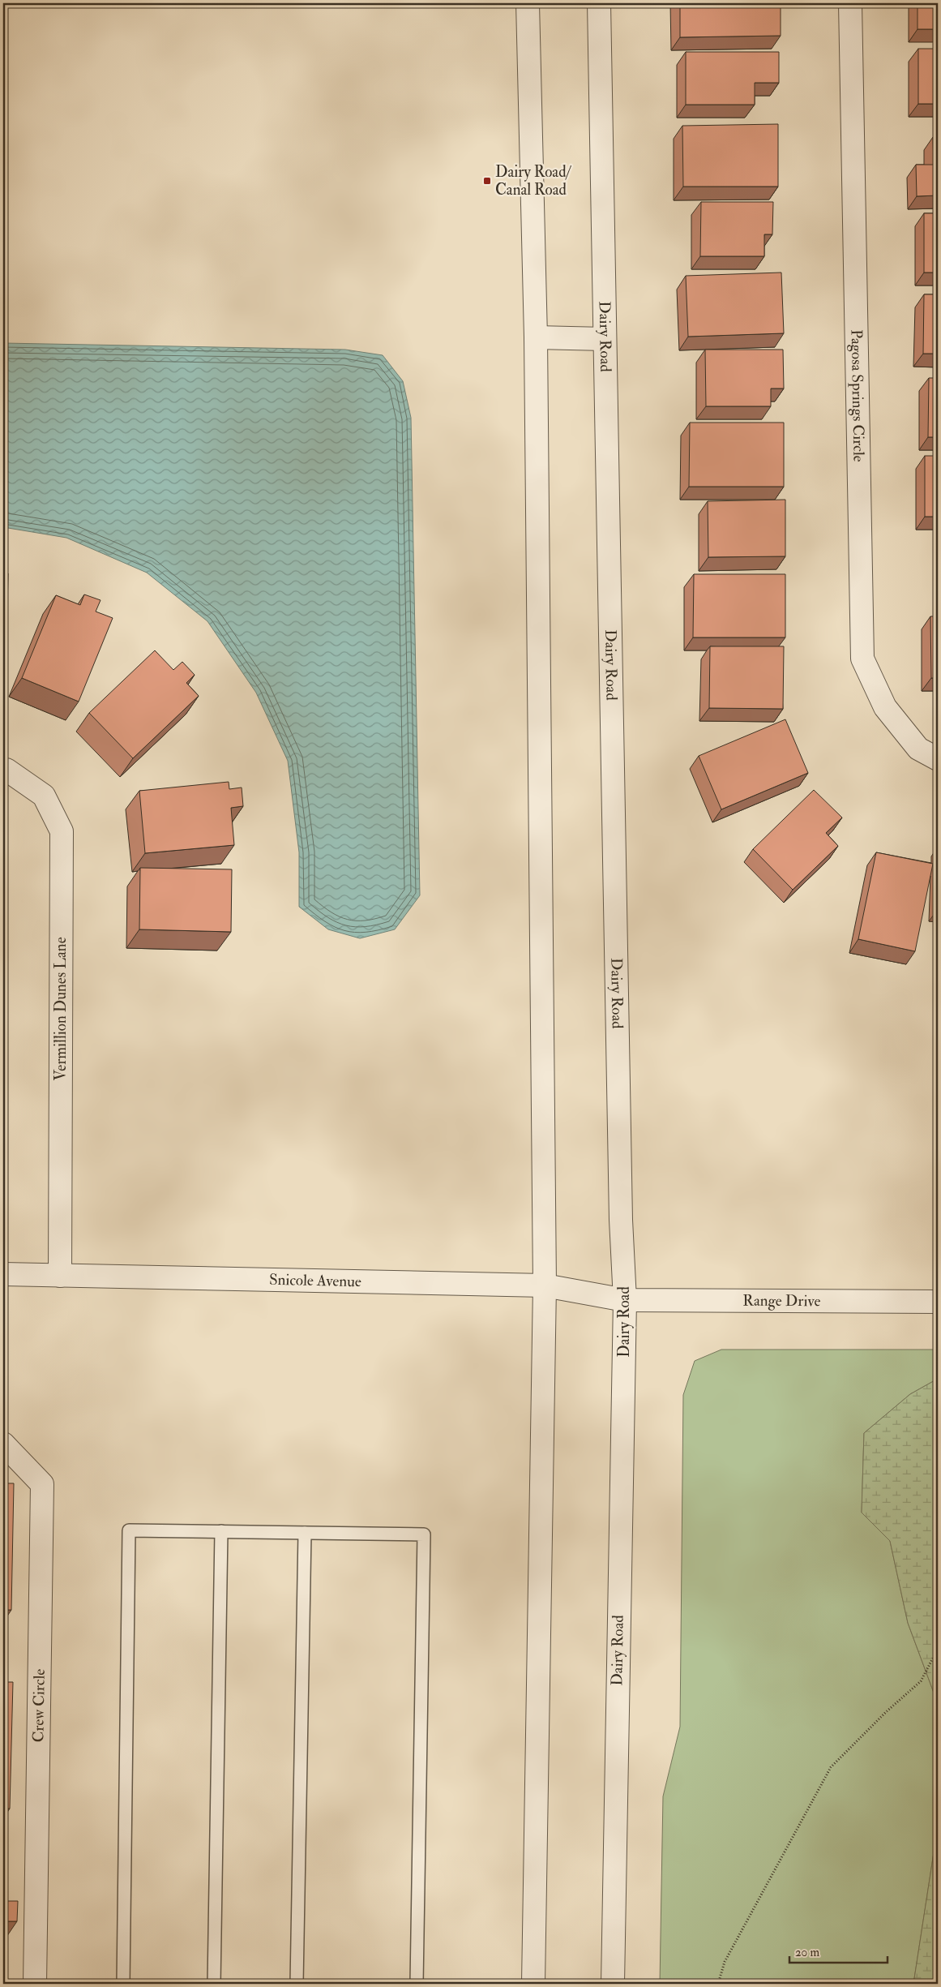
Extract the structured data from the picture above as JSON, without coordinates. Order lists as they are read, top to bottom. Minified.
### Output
{"streets":{"street":["Dairy Road","Pagosa Springs Circle","Vermillion Dunes Lane","Snicole Avenue","Range Drive","Crew Circle"]},"crossings":[["Dairy Road","Snicole Avenue"],["Dairy Road","Range Drive"],["Vermillion Dunes Lane","Snicole Avenue"],["Snicole Avenue","Range Drive"]],"places":{"transit":["Dairy Road/ Canal Road"]},"scale_bar":"20 m"}
